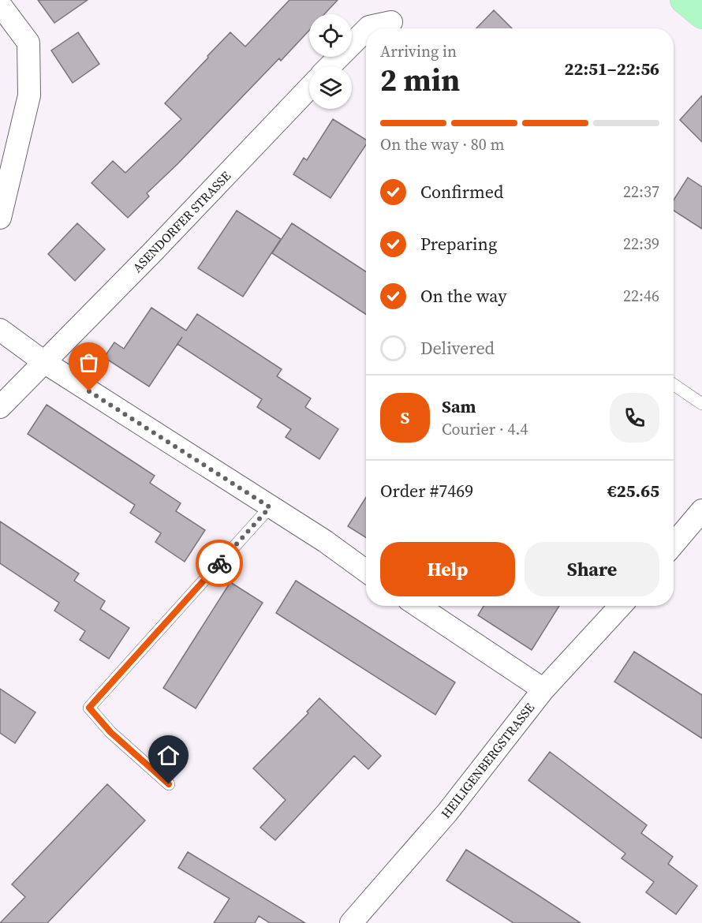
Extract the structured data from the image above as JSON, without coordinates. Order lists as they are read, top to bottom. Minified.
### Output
{"streets":{"street":["ASENDORFER STRASSE","HEILIGENBERGSTRASSE"]},"page":{"heading":["2 min","Arriving in","22:51–22:56"],"panel":["Sam","Courier · 4.4","Order #7469","€25.65"],"bar":"On the way · 80 m","list":[["Confirmed","22:37"],["Preparing","22:39"],["On the way","22:46"],"Delivered"],"round":"S","buttons":["Help","Share"]}}
